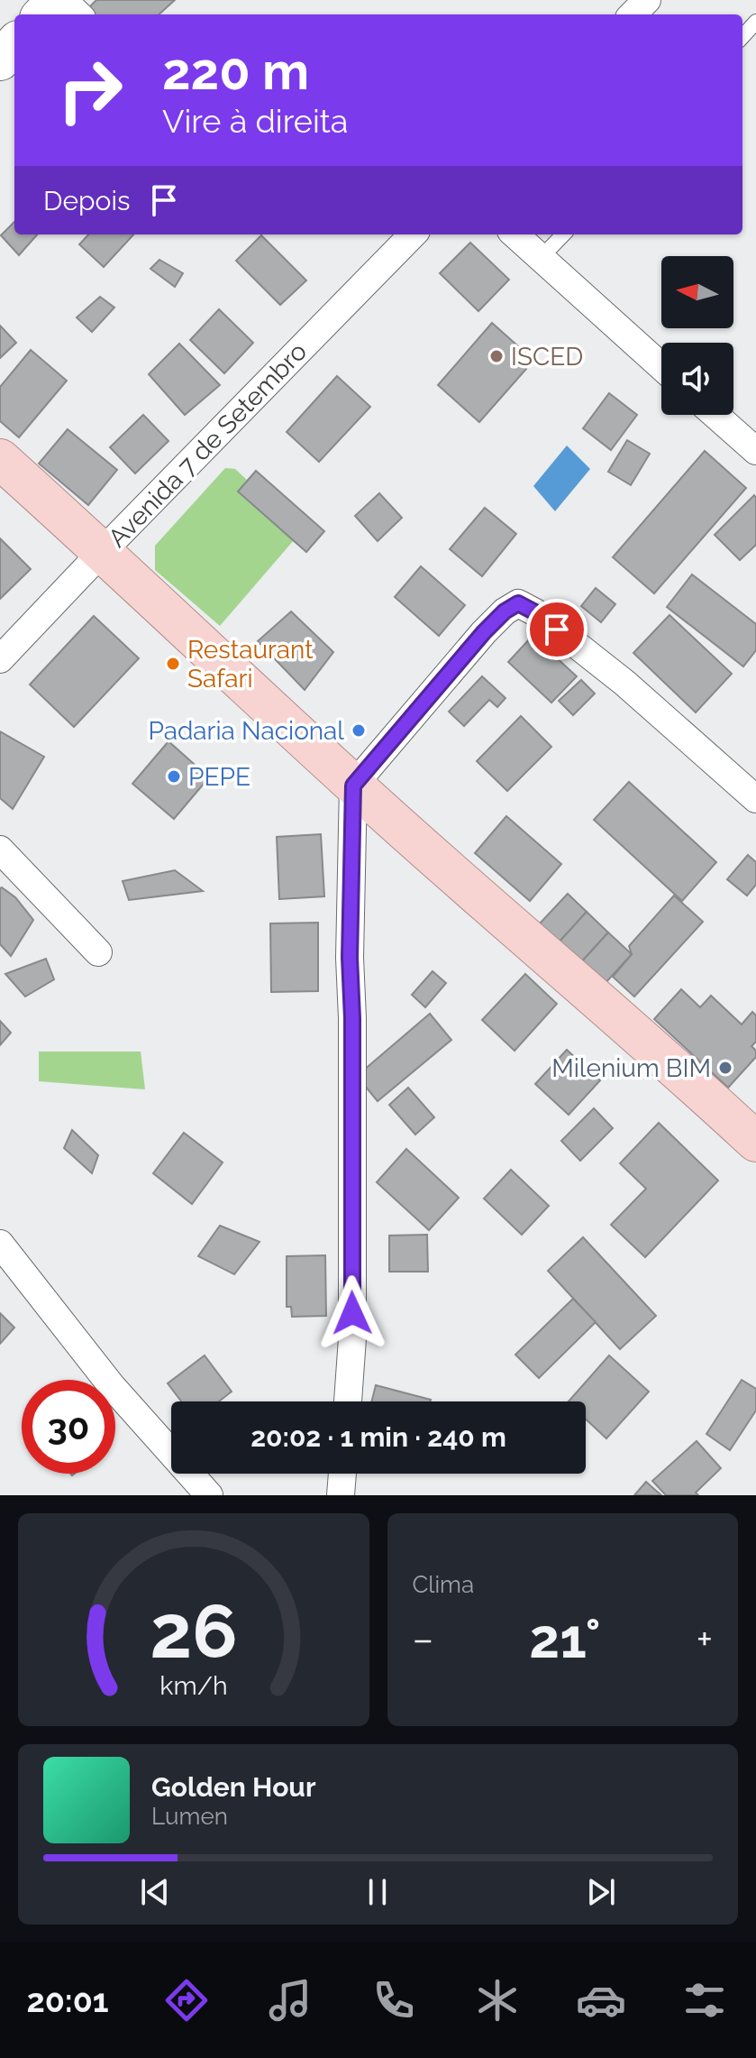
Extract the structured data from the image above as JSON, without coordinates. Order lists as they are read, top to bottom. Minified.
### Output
{"streets":{"street":["Avenida 7 de Setembro"]},"places":["ISCED","Restaurant Safari","Padaria Nacional","PEPE","Milenium BIM"],"north":"left","page":{"turn":["220 m","Vire à direita"],"then":"Depois","limit":"30","trip":"20:02 · 1 min · 240 m","tile":"Clima","heat":["−","21°","+"],"song":["Golden Hour","Lumen"],"tabs":"20:01","gauge":["26","km/h"]}}
